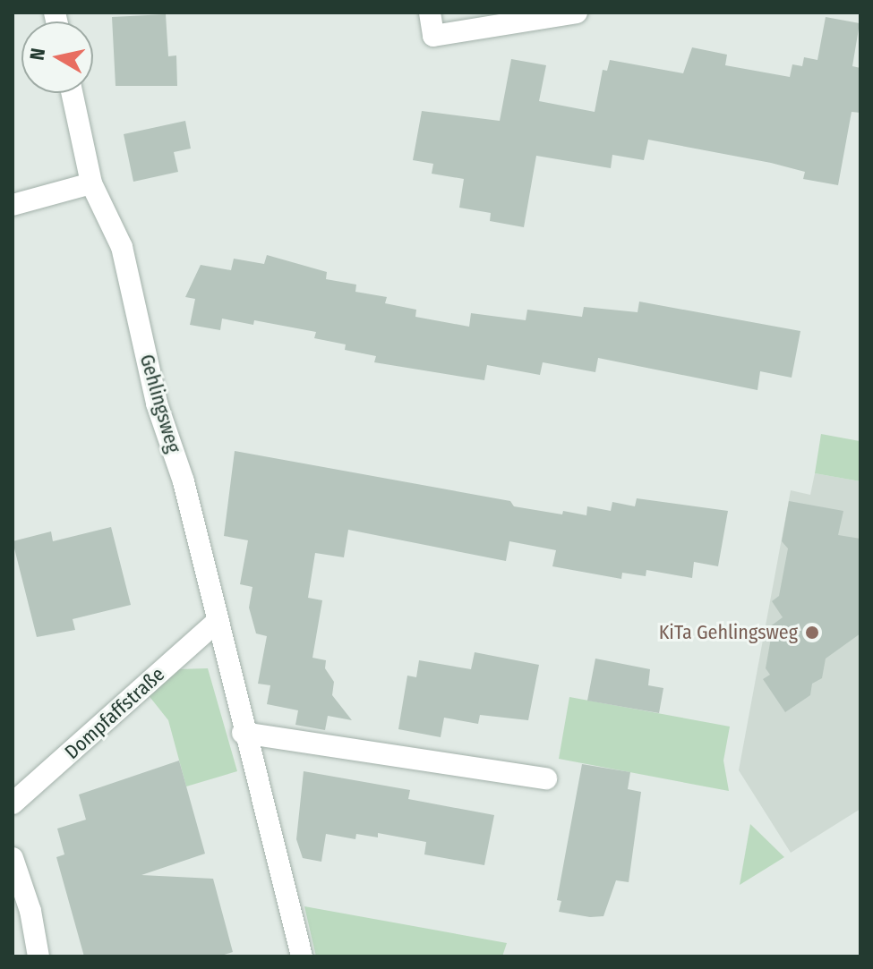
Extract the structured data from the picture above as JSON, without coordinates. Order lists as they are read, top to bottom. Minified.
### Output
{"streets":{"street":["Gehlingsweg","Dompfaffstraße"]},"crossings":[["Gehlingsweg","Dompfaffstraße"]],"places":["KiTa Gehlingsweg"],"north":"left"}
